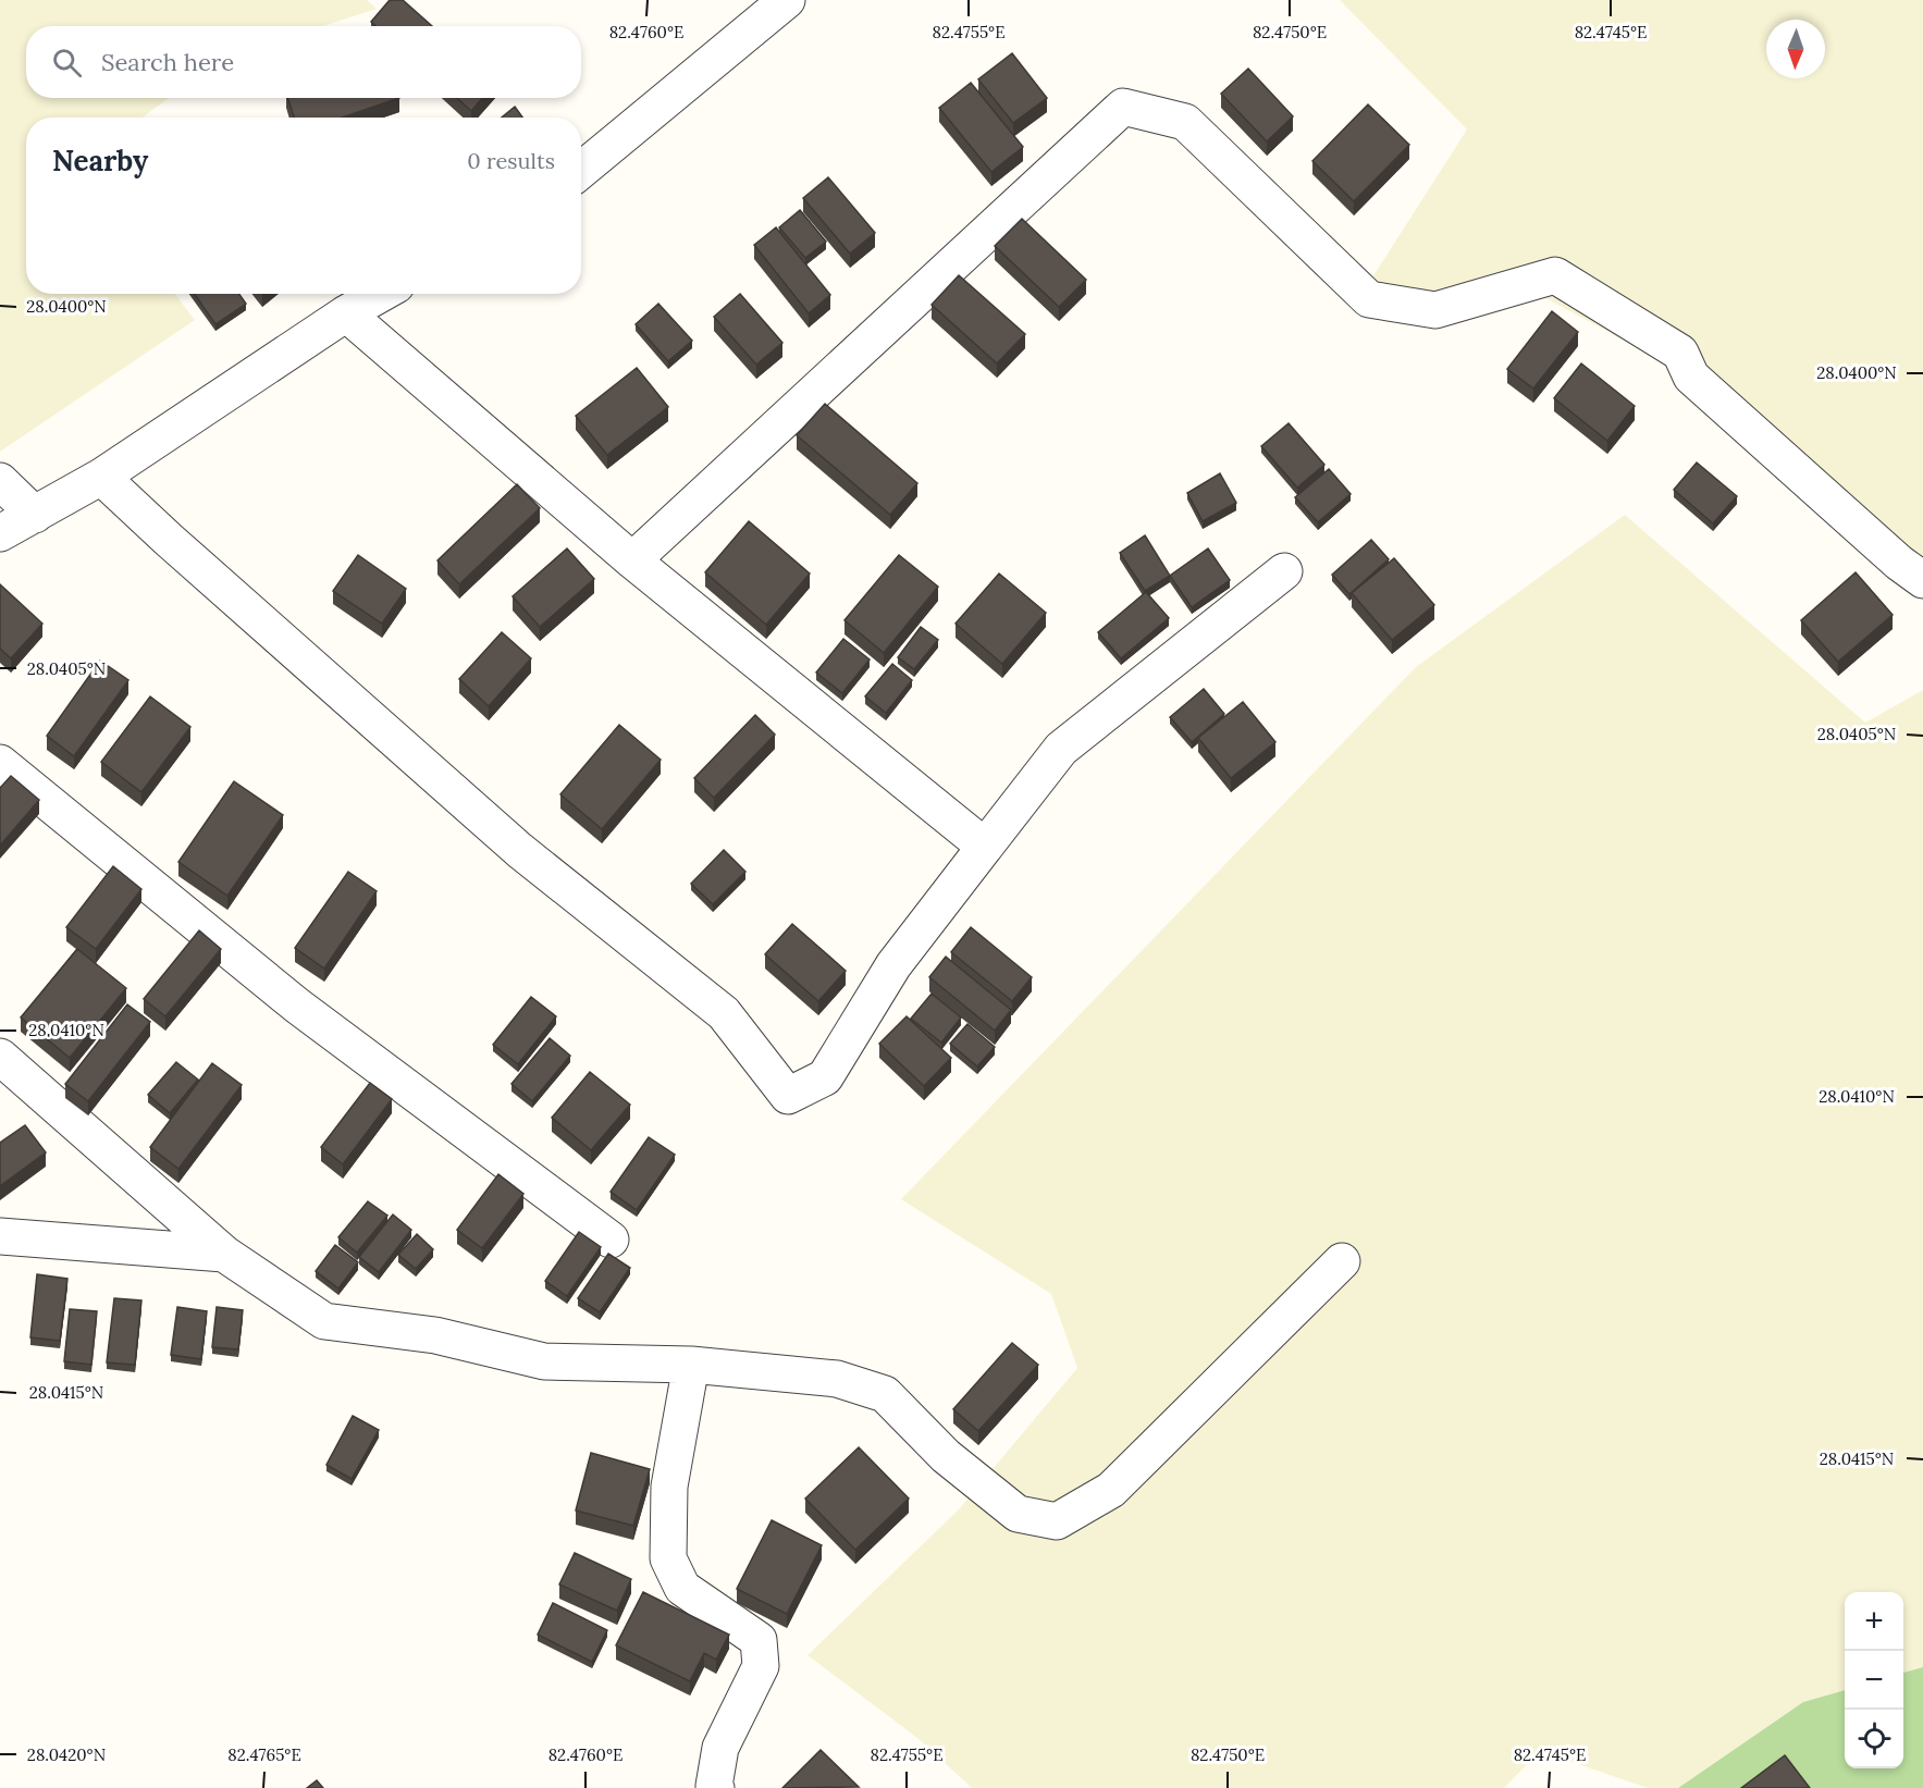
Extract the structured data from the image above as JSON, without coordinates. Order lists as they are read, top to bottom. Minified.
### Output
{"north":"bottom","page":{"search":"Search here","heading":["Nearby","0 results"],"map_buttons":["+","−"]},"coordinates":["82.4760°E","82.4755°E","82.4750°E","82.4745°E","28.0400°N","28.0405°N","28.0410°N","28.0415°N","28.0420°N","82.4765°E"]}
